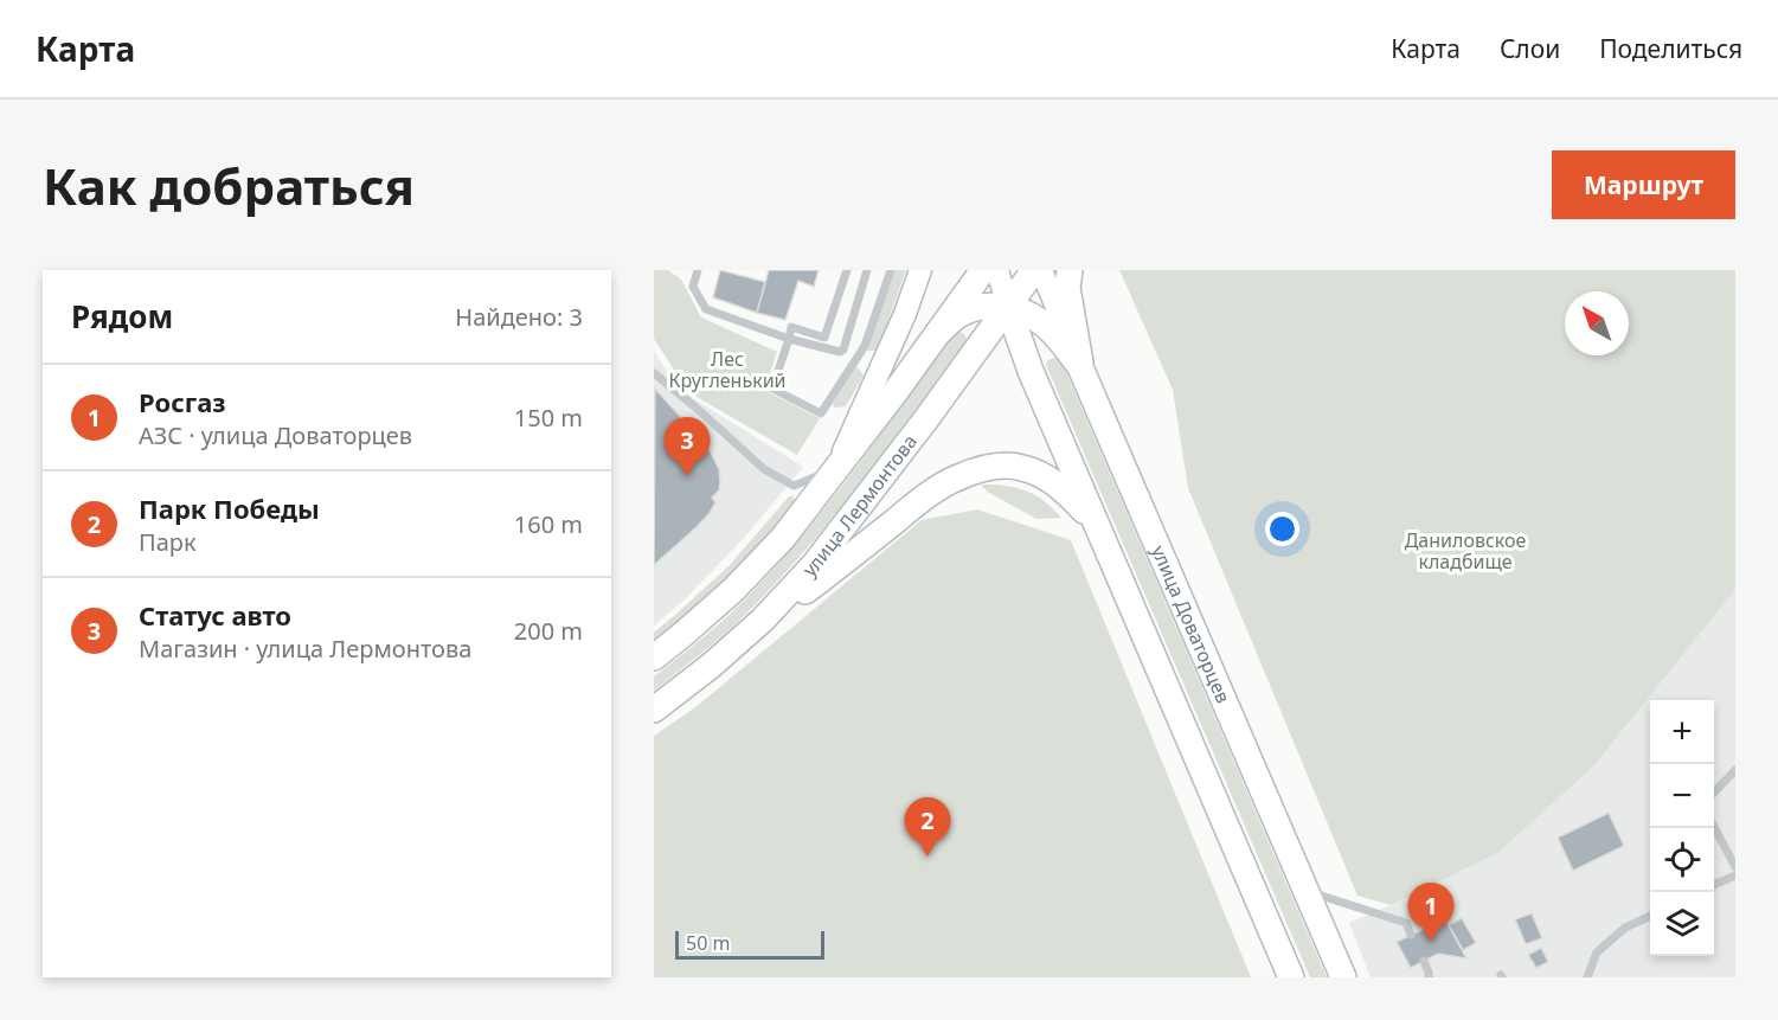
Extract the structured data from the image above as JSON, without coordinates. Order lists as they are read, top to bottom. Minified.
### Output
{"streets":{"main road":["улица Лермонтова","улица Доваторцев"]},"parks":["Лес Кругленький","Даниловское кладбище"],"scale_bar":"50 m","north":"top left","page":{"header":"Карта","nav":["Карта","Слои","Поделиться"],"buttons":"Маршрут","title":"Как добраться","heading":["Рядом","Найдено: 3"],"list":[{"mark":"1","name":"Росгаз","note":"АЗС · улица Доваторцев","value":"150 m"},{"mark":"2","name":"Парк Победы","note":"Парк","value":"160 m"},{"mark":"3","name":"Статус авто","note":"Магазин · улица Лермонтова","value":"200 m"}],"pins":["3","2","1"],"map_buttons":["+","−"],"scale":"50 m"}}
